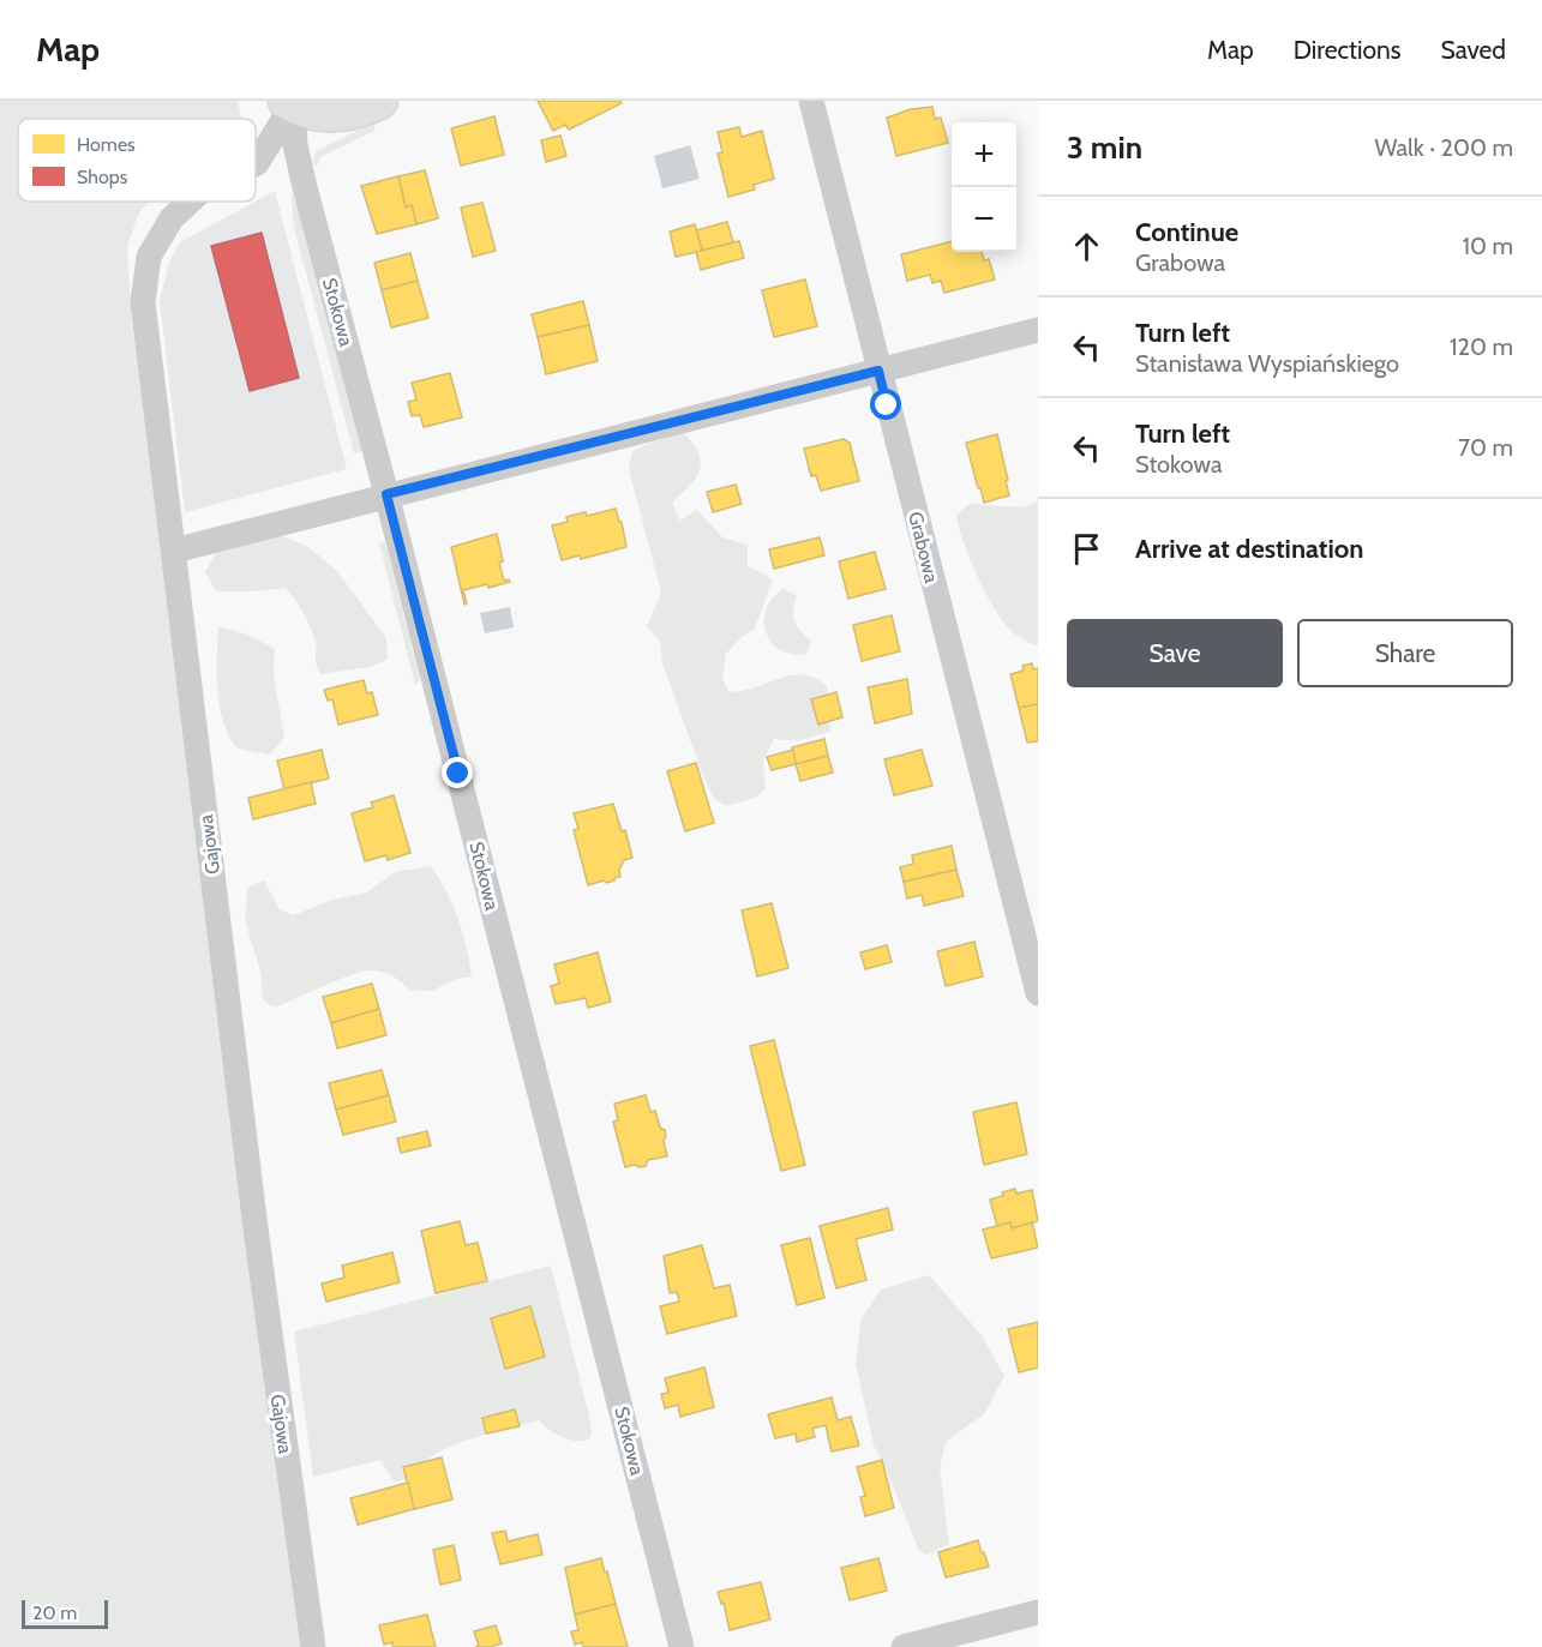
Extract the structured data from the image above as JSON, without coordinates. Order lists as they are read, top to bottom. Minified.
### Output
{"streets":{"street":["Stokowa","Grabowa","Gajowa"]},"crossings":[["Stokowa","Gajowa"]],"legend":["Homes","Shops"],"scale_bar":"20 m","page":{"header":"Map","nav":["Map","Directions","Saved"],"heading":["3 min","Walk · 200 m"],"map_buttons":["+","−"],"list":[["Continue","Grabowa","10 m"],["Turn left","Stanisława Wyspiańskiego","120 m"],["Turn left","Stokowa","70 m"],"Arrive at destination"],"buttons":["Save","Share"],"scale":"20 m"}}
